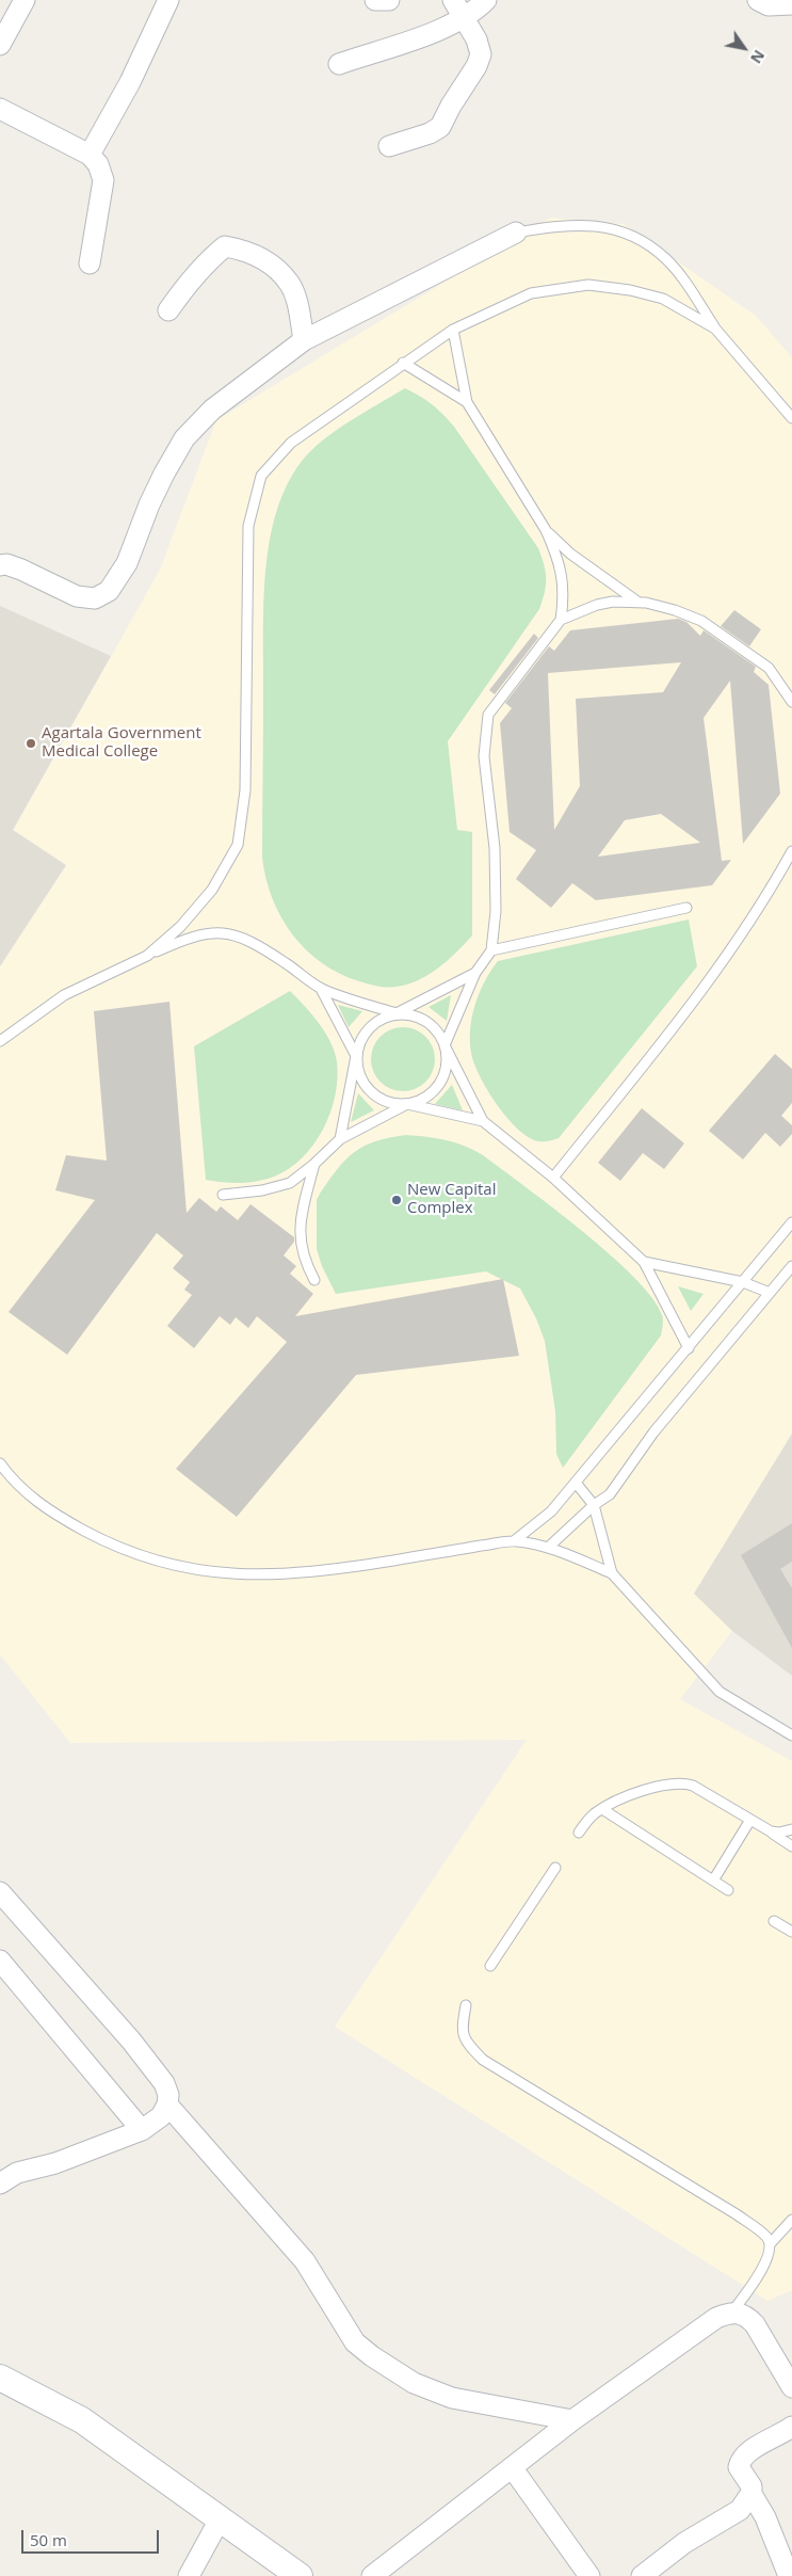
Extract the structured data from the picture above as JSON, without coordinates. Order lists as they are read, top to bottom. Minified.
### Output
{"places":["Agartala Government Medical College","New Capital Complex"],"scale_bar":"50 m","north":"bottom right"}
